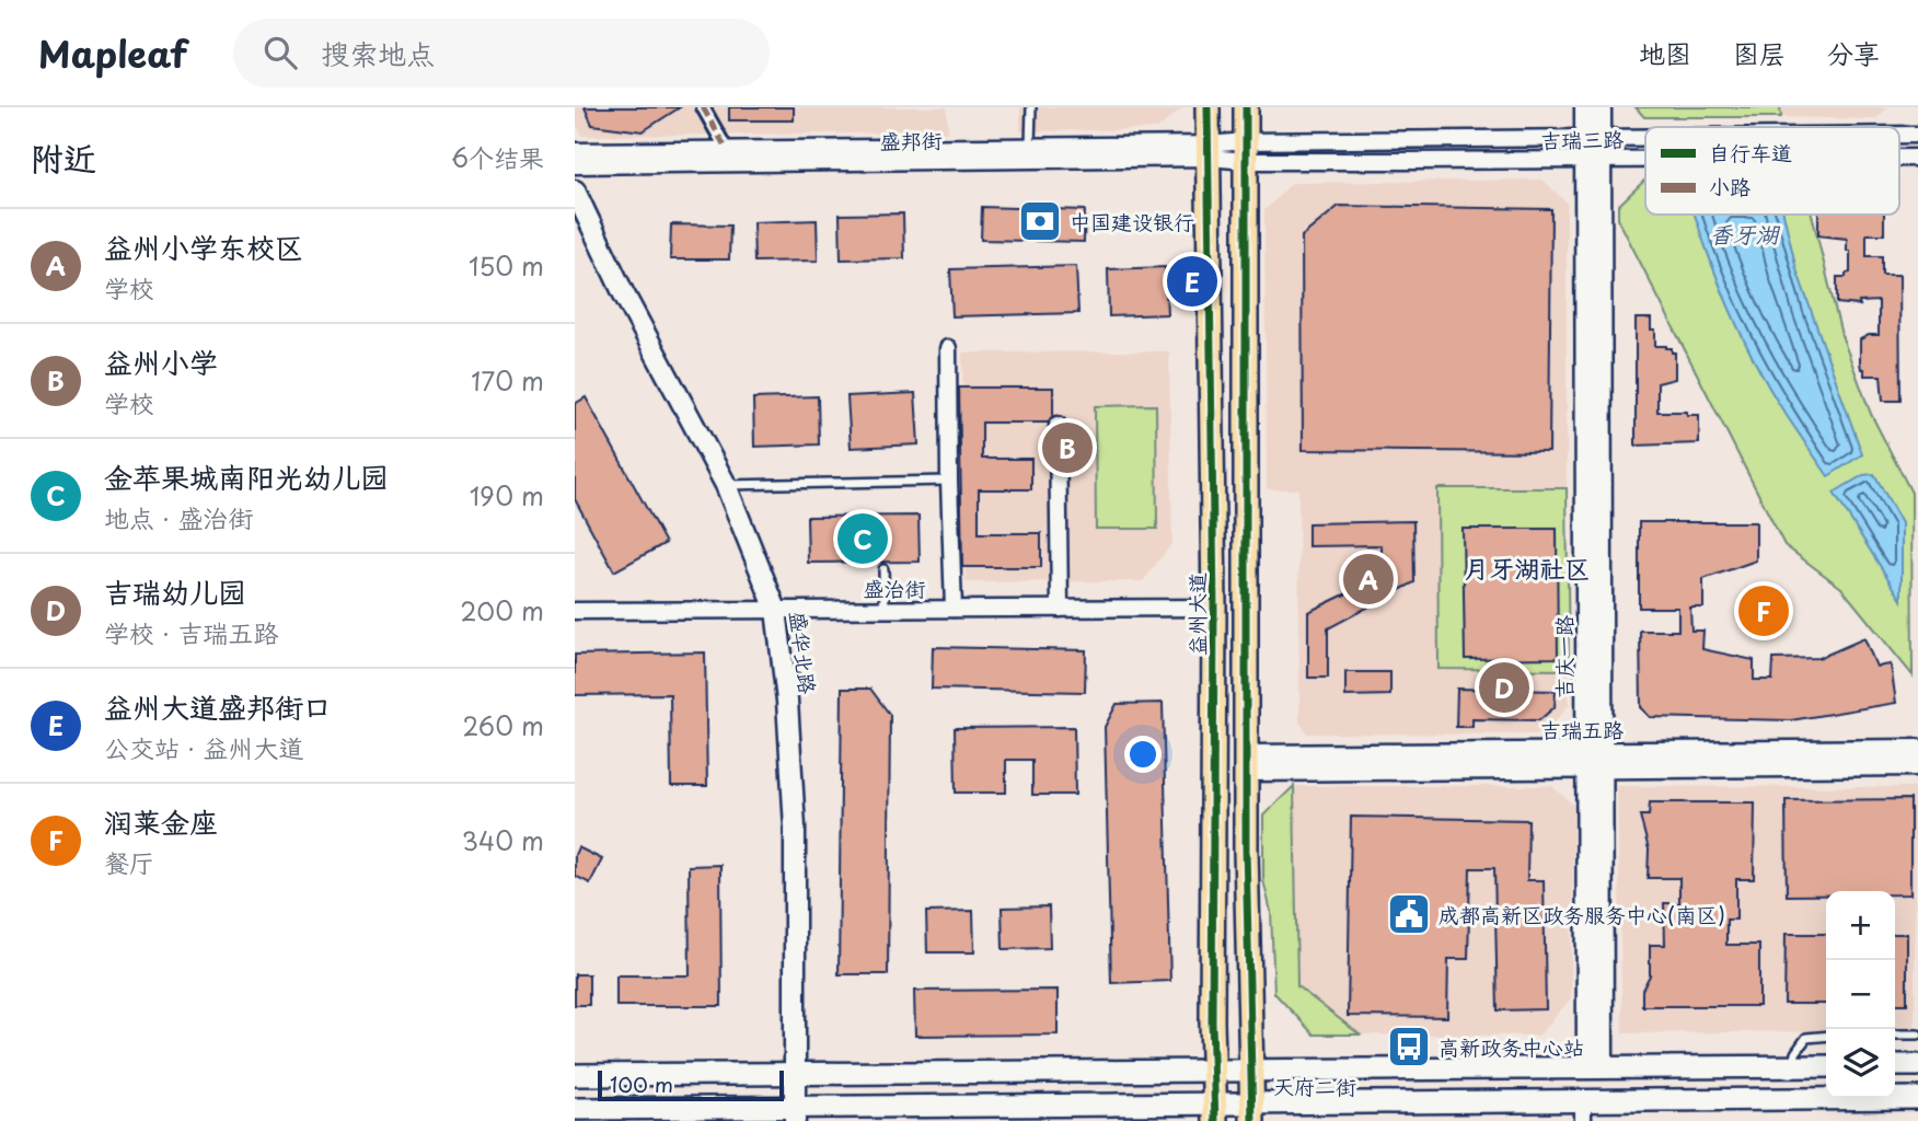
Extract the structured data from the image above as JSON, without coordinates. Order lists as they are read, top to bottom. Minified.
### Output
{"streets":{"main road":["益州大道","天府二街"],"street":["吉瑞三路","盛邦街","盛治街","盛华北路","吉庆一路","吉瑞五路"]},"crossings":[["吉瑞三路","盛邦街"],["吉瑞三路","吉庆一路"],["盛邦街","益州大道"],["盛治街","益州大道"],["盛治街","盛华北路"],["益州大道","天府二街"],["盛华北路","天府二街"],["吉庆一路","吉瑞五路"],["吉庆一路","天府二街"]],"districts":["月牙湖社区"],"water":["香牙湖"],"places":{"bank":["中国建设银行"],"public building":["成都高新区政务服务中心(南区)"],"bus stop":["高新政务中心站"]},"legend":["自行车道","小路"],"scale_bar":"100 m","page":{"header":"Mapleaf","search":"搜索地点","nav":["地图","图层","分享"],"heading":["附近","6个结果"],"list":[{"mark":"A","name":"益州小学东校区","note":"学校","value":"150 m"},{"mark":"B","name":"益州小学","note":"学校","value":"170 m"},{"mark":"C","name":"金苹果城南阳光幼儿园","note":"地点 · 盛治街","value":"190 m"},{"mark":"D","name":"吉瑞幼儿园","note":"学校 · 吉瑞五路","value":"200 m"},{"mark":"E","name":"益州大道盛邦街口","note":"公交站 · 益州大道","value":"260 m"},{"mark":"F","name":"润莱金座","note":"餐厅","value":"340 m"}],"pins":["E","B","C","A","F","D"],"map_buttons":["+","−"],"scale":"100 m"}}
